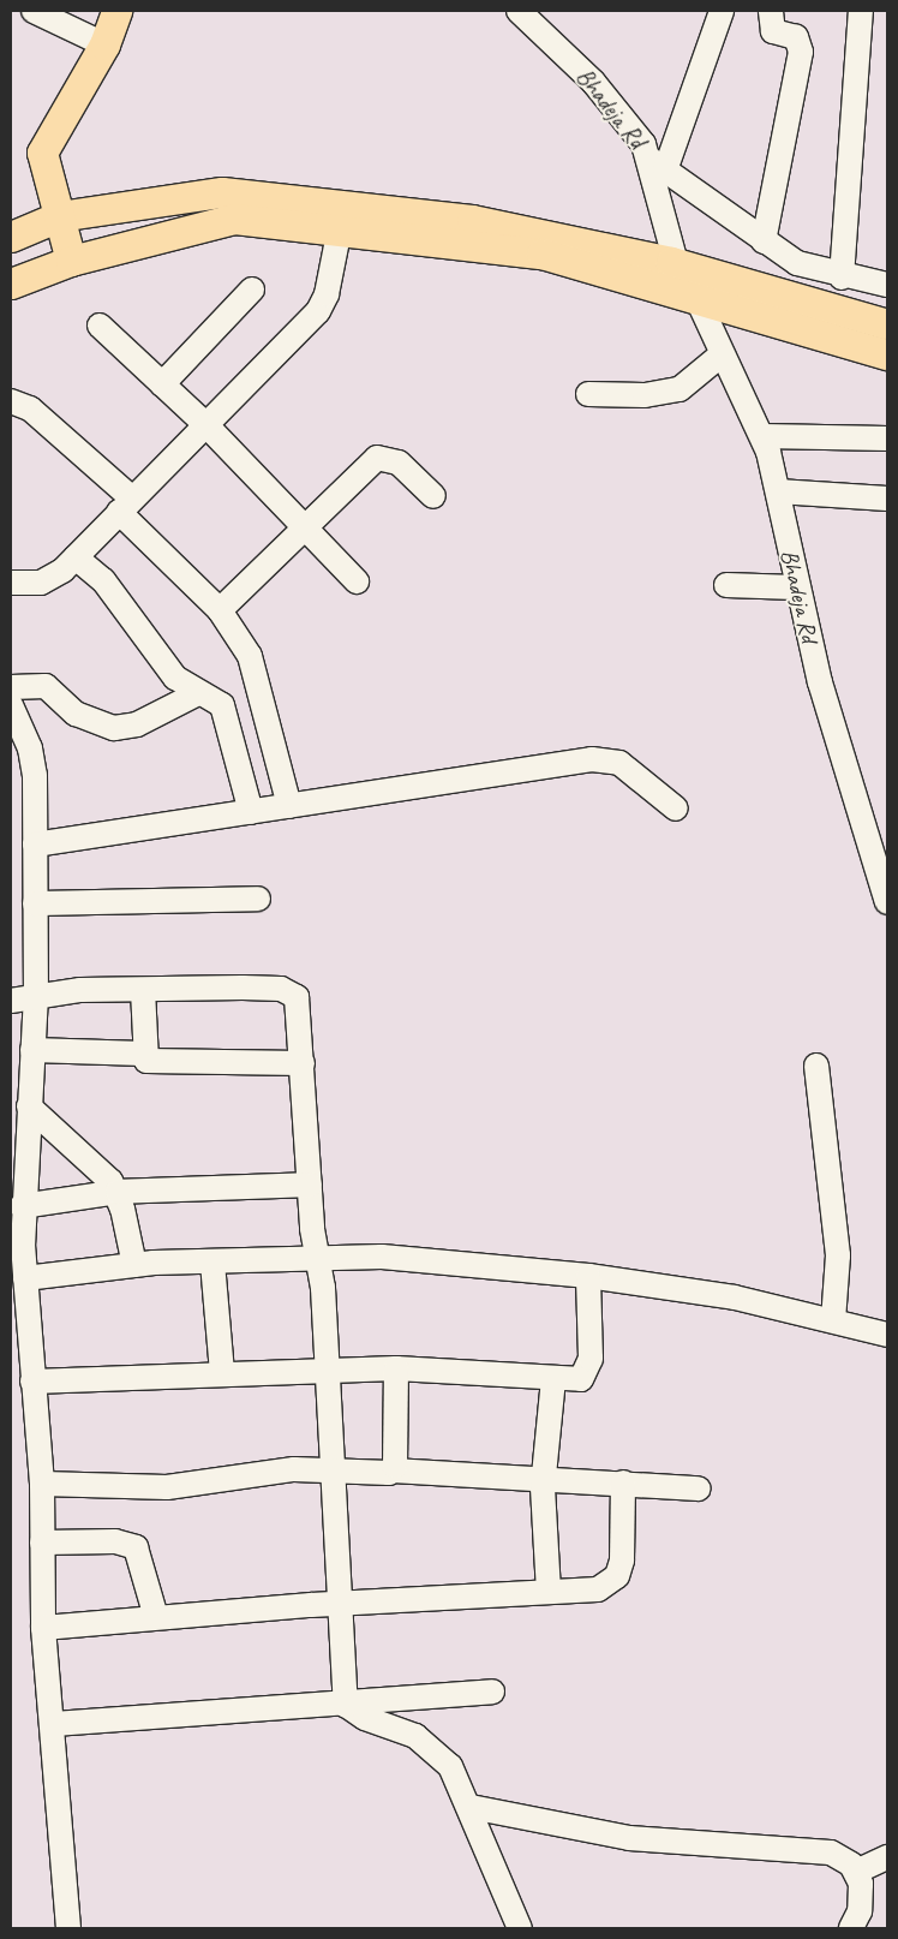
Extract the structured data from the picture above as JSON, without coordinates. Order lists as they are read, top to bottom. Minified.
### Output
{"streets":{"street":["Bhadeja Rd"]}}
